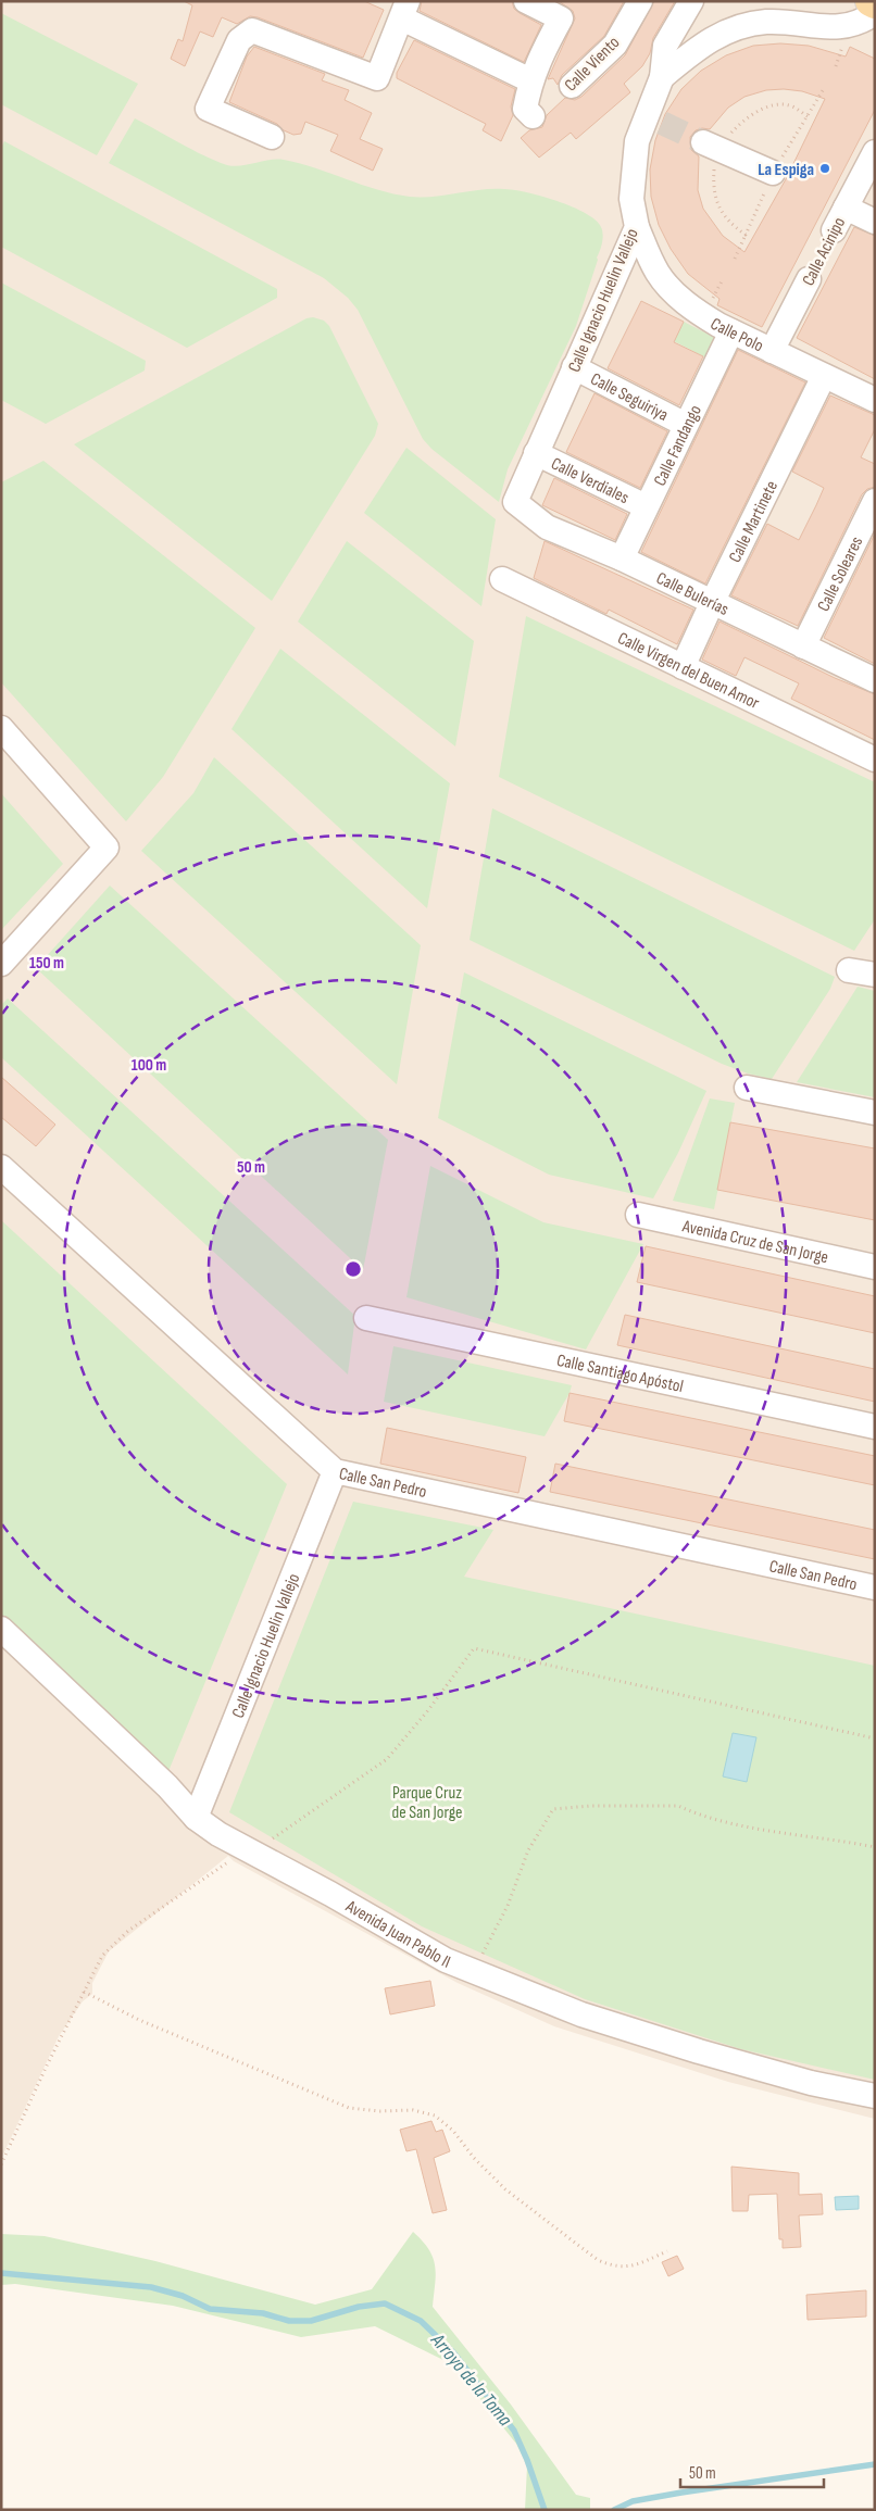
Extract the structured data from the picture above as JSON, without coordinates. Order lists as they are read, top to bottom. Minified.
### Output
{"streets":{"street":["Calle Viento","Calle Acinipo","Calle Ignacio Huelin Vallejo","Calle Polo","Calle Seguiriya","Calle Fandango","Calle Verdiales","Calle Martinete","Calle Soleares","Calle Bulerías","Calle Virgen del Buen Amor","Avenida Cruz de San Jorge","Calle Santiago Apóstol","Calle San Pedro","Avenida Juan Pablo II"]},"crossings":[["Calle Acinipo","Calle Polo"],["Calle Ignacio Huelin Vallejo","Calle Polo"],["Calle Ignacio Huelin Vallejo","Calle Seguiriya"],["Calle Ignacio Huelin Vallejo","Calle Verdiales"],["Calle Ignacio Huelin Vallejo","Calle Bulerías"],["Calle Ignacio Huelin Vallejo","Calle San Pedro"],["Calle Ignacio Huelin Vallejo","Avenida Juan Pablo II"],["Calle Polo","Calle Fandango"],["Calle Polo","Calle Martinete"],["Calle Seguiriya","Calle Fandango"],["Calle Fandango","Calle Verdiales"],["Calle Fandango","Calle Bulerías"],["Calle Martinete","Calle Bulerías"],["Calle Martinete","Calle Virgen del Buen Amor"],["Calle Soleares","Calle Bulerías"]],"water":["Arroyo de la Toma"],"parks":["Parque Cruz de San Jorge"],"places":["La Espiga"],"scale_bar":"50 m","rings":["150 m","100 m","50 m"]}
